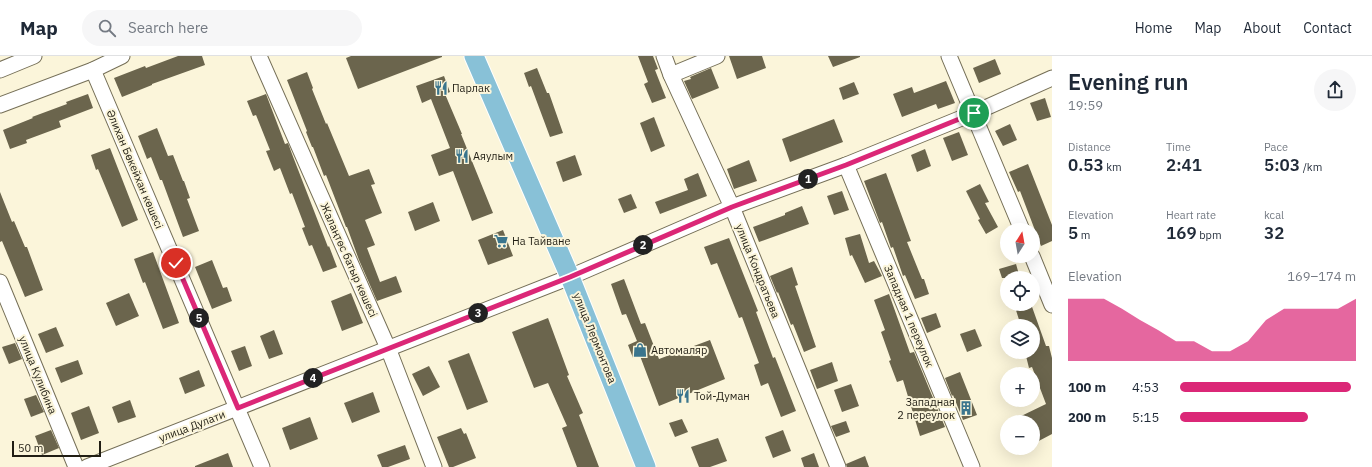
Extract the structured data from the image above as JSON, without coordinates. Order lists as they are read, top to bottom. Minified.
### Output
{"streets":{"main road":["улица Лермонтова"],"street":["Әлихан Бөкейхан көшесі","Жалаңтөс батыр көшесі","улица Кондратьева","Западная 1 переулок","улица Кулибина","улица Дулати"]},"crossings":[["Әлихан Бөкейхан көшесі","улица Дулати"],["Жалаңтөс батыр көшесі","улица Дулати"],["улица Кондратьева","улица Дулати"],["Западная 1 переулок","улица Дулати"],["улица Лермонтова","улица Дулати"]],"places":{"restaurant":["Парлак","Аяулым","Той-Думан"],"supermarket":["На Тайване"],"shop":["Автомаляр"],"building":["Западная 2 переулок"]},"scale_bar":"50 m","north":"top","page":{"header":"Map","search":"Search here","nav":["Home","Map","About","Contact"],"heading":["Evening run","19:59"],"stats":[["Distance","0.53 km"],["Time","2:41"],["Pace","5:03 /km"],["Elevation","5 m"],["Heart rate","169 bpm"],["kcal","32"]],"pins":["1","2","3","5","4"],"map_buttons":["+","−"],"chart":["Elevation","169–174 m"],"list":[{"name":"100 m","note":"4:53"},{"name":"200 m","note":"5:15"}],"scale":"50 m"}}
